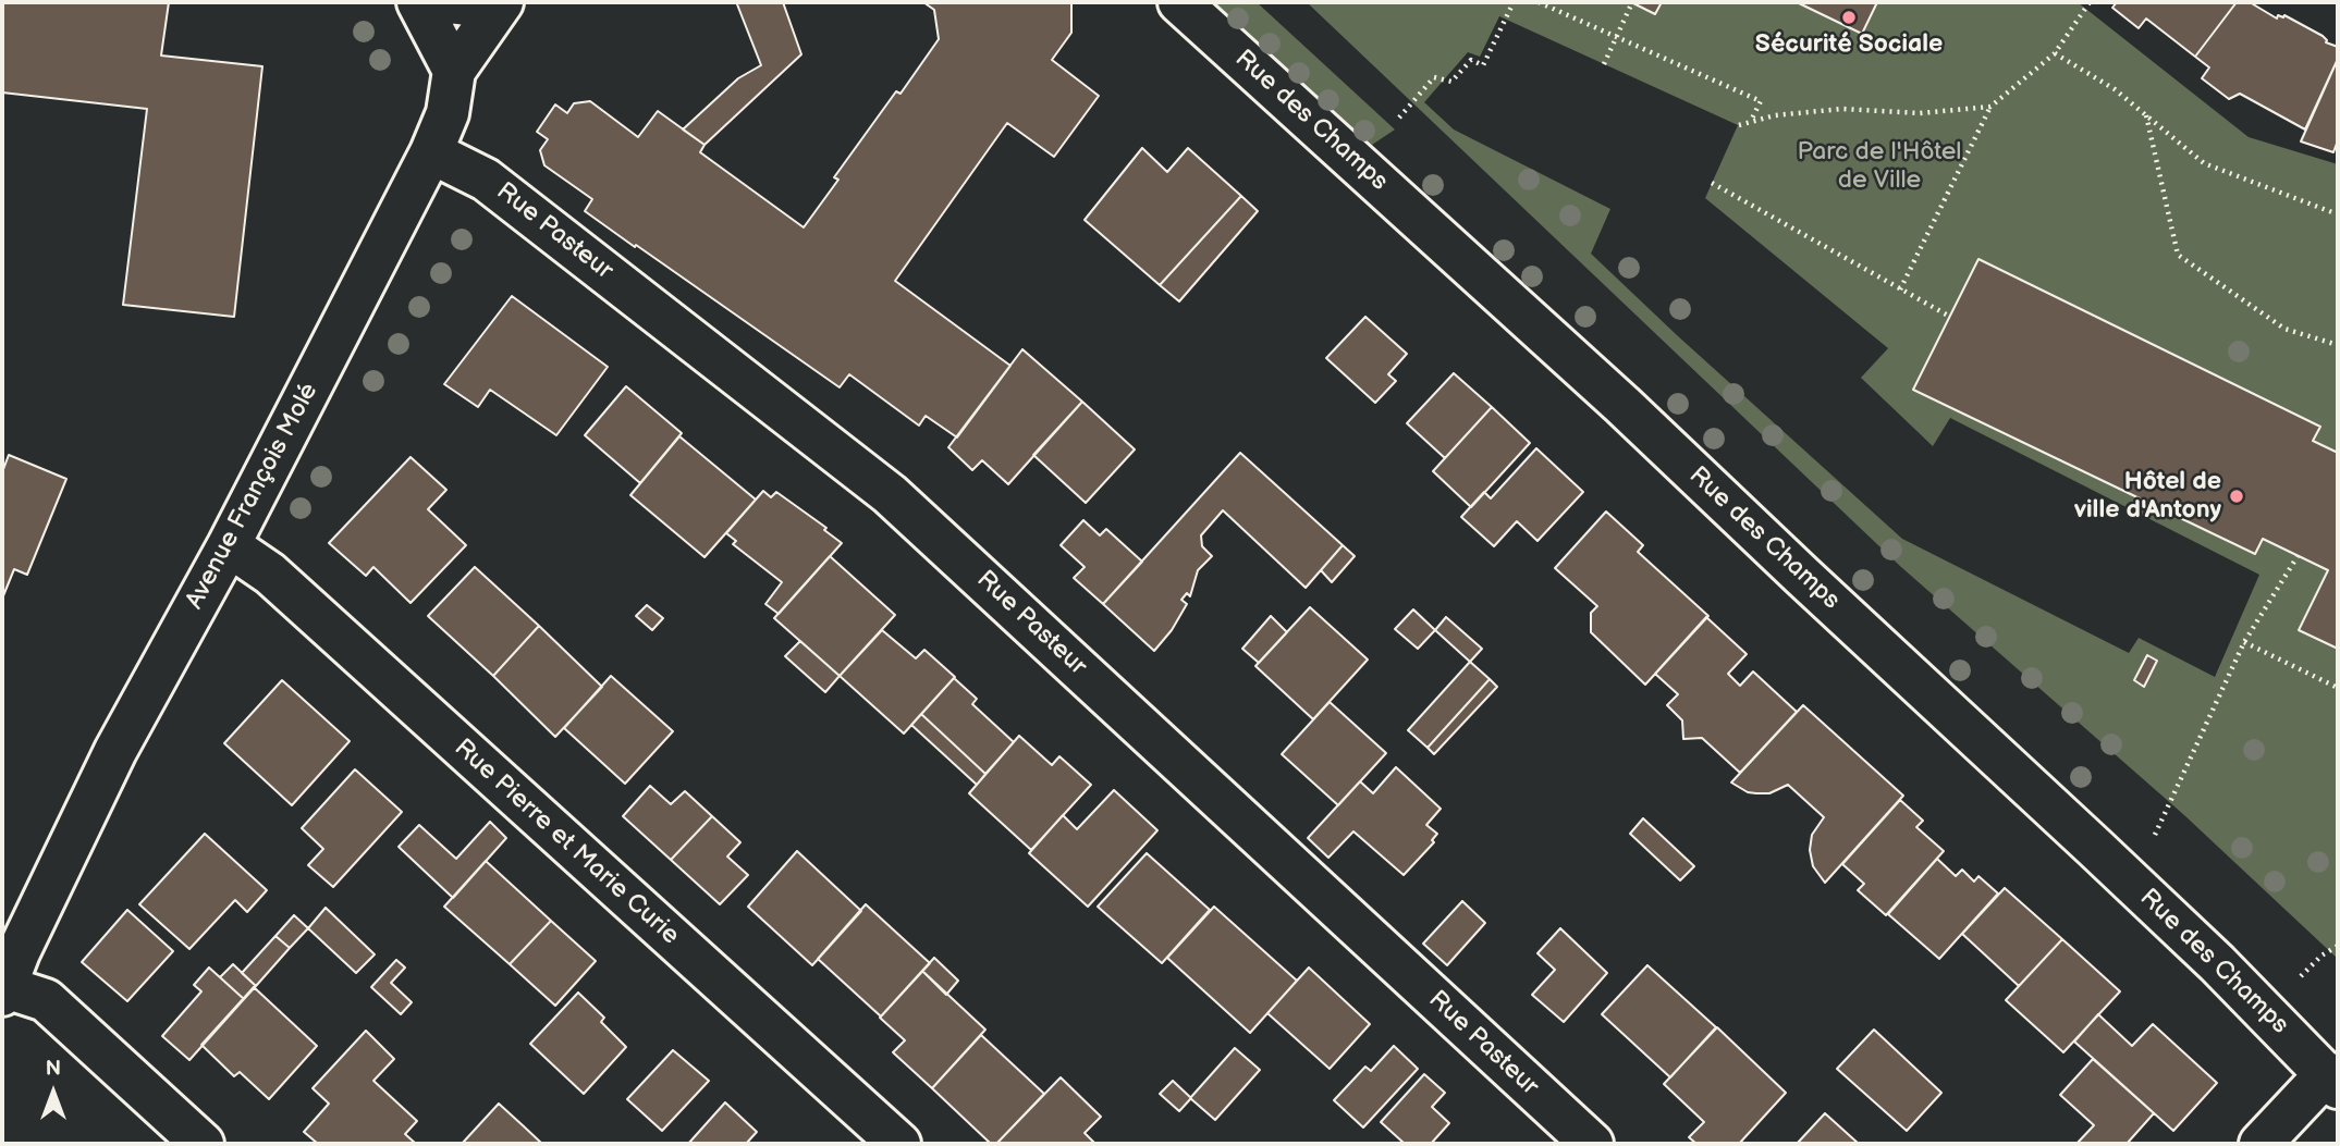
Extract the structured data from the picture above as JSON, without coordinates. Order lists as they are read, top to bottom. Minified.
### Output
{"streets":{"street":["Rue des Champs","Rue Pasteur","Avenue François Molé","Rue Pierre et Marie Curie"]},"crossings":[["Rue Pasteur","Avenue François Molé"],["Avenue François Molé","Rue Pierre et Marie Curie"]],"parks":["Parc de l'Hôtel de Ville"],"places":["Sécurité Sociale","Hôtel de ville d'Antony"],"north":"top"}
